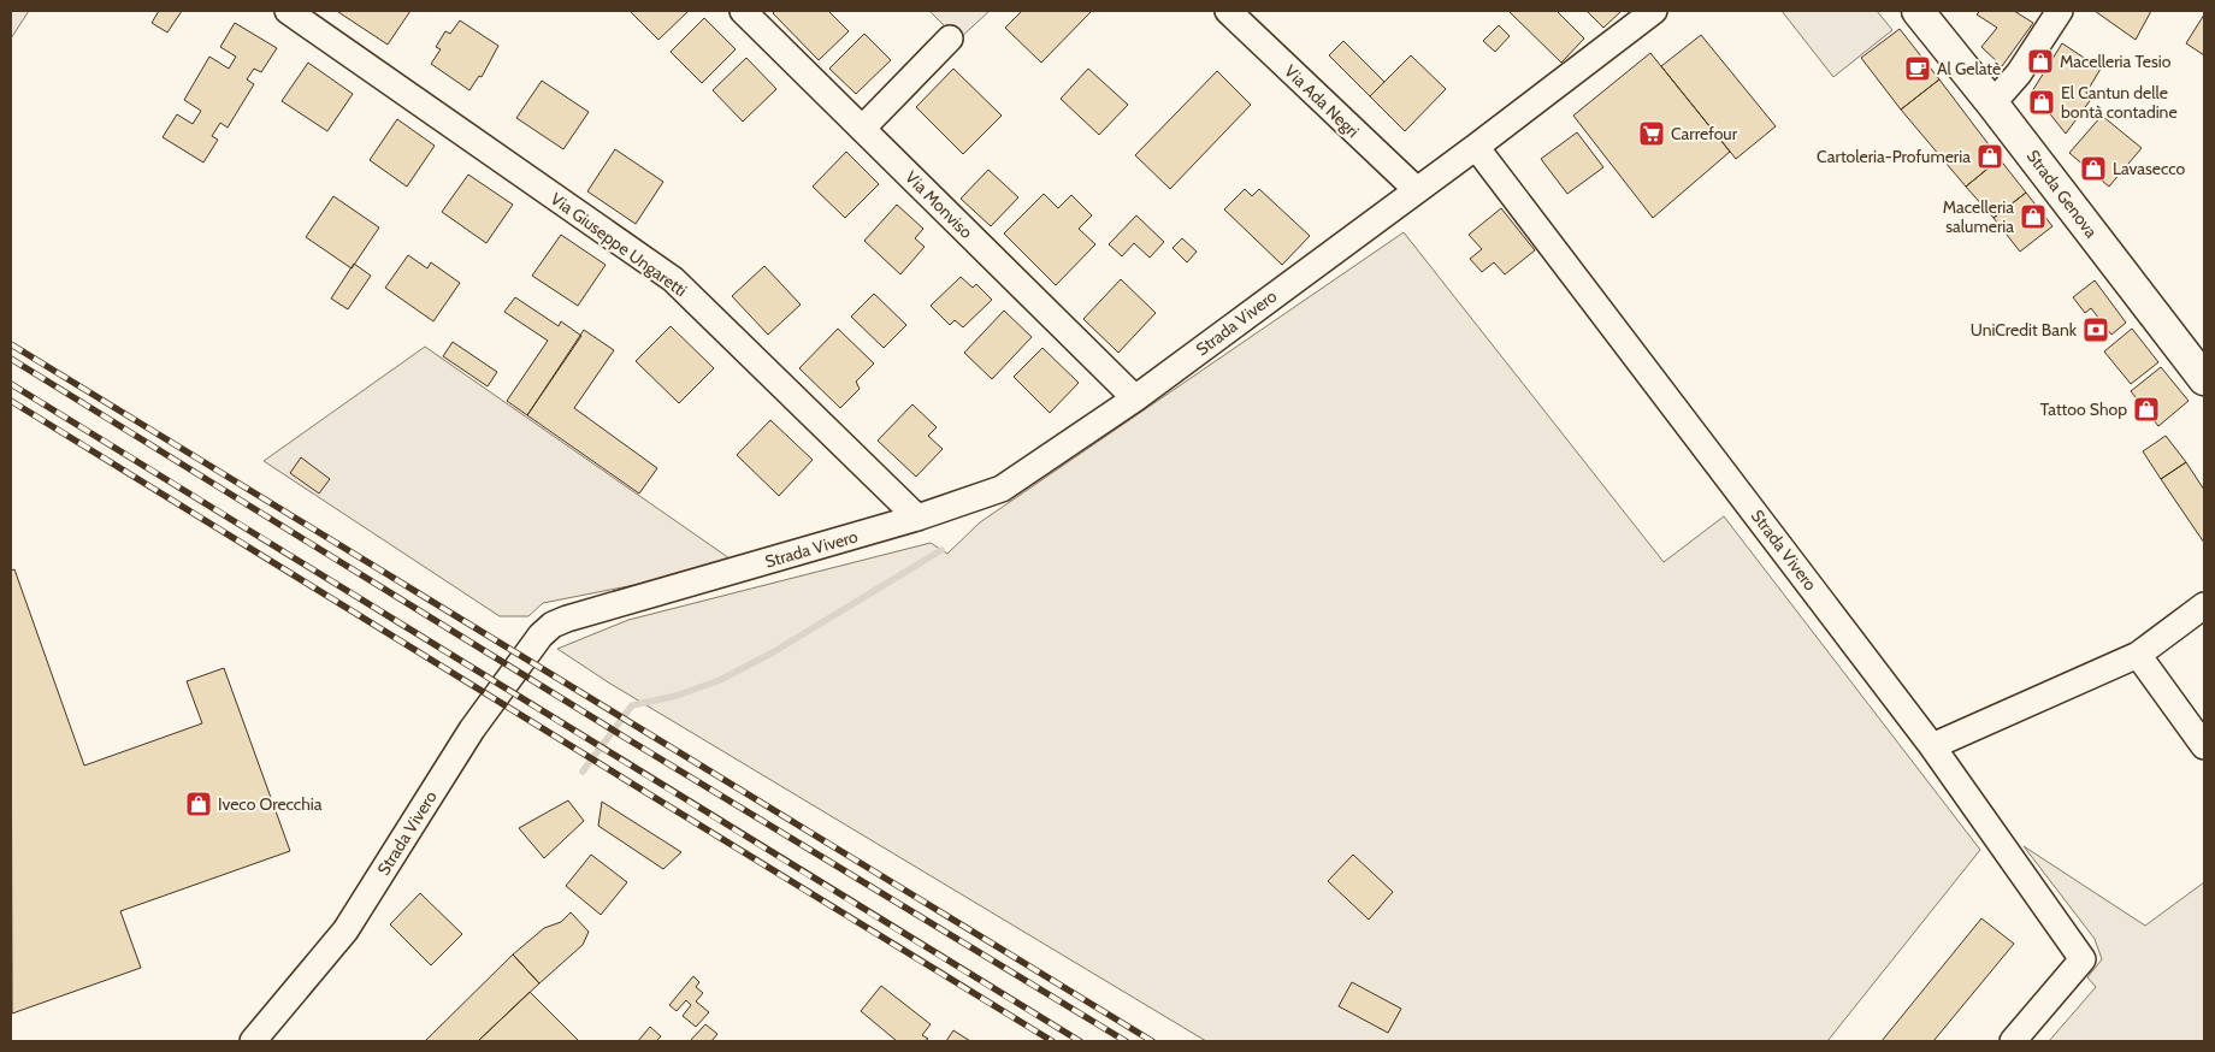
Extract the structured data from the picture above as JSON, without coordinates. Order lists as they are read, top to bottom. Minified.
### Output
{"streets":{"main road":["Strada Genova"],"street":["Via Ada Negri","Via Monviso","Via Giuseppe Ungaretti","Strada Vivero"]},"crossings":[["Via Ada Negri","Strada Vivero"],["Via Monviso","Strada Vivero"],["Via Giuseppe Ungaretti","Strada Vivero"]],"places":{"shop":["Macelleria Tesio","El Cantun delle bontà contadine","Cartoleria-Profumeria","Lavasecco","Macelleria salumeria","Tattoo Shop","Iveco Orecchia"],"cafe":["Al Gelatè"],"supermarket":["Carrefour"],"bank":["UniCredit Bank"]}}
